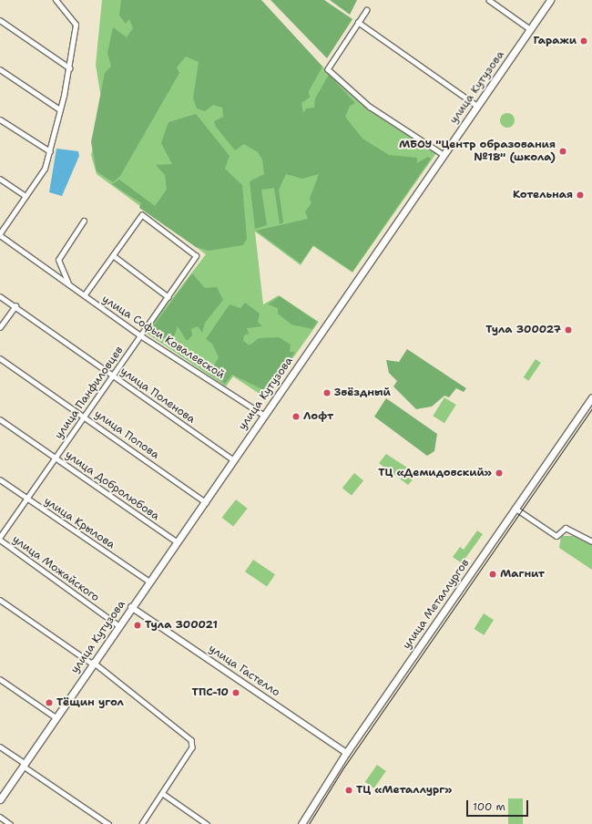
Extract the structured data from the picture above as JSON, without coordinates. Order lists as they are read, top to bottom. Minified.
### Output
{"streets":{"main road":["улица Кутузова","улица Металлургов"],"street":["улица Софьи Ковалевской","улица Панфиловцев","улица Поленова","улица Попова","улица Добролюбова","улица Крылова","улица Можайского","улица Гастелло"]},"crossings":[["улица Кутузова","улица Софьи Ковалевской"],["улица Кутузова","улица Поленова"],["улица Кутузова","улица Попова"],["улица Кутузова","улица Добролюбова"],["улица Кутузова","улица Крылова"],["улица Кутузова","улица Можайского"],["улица Кутузова","улица Гастелло"],["улица Софьи Ковалевской","улица Панфиловцев"],["улица Панфиловцев","улица Поленова"],["улица Панфиловцев","улица Попова"],["улица Панфиловцев","улица Добролюбова"],["улица Панфиловцев","улица Крылова"],["улица Металлургов","улица Гастелло"]],"places":["Гаражи","МБОУ \"Центр образования №18\" (школа)","Котельная","Тула 300027","Звёздный","Лофт","ТЦ «Демидовский»","Магнит","Тула 300021","ТПС-10","Тёщин угол","ТЦ «Металлург»"],"scale_bar":"100 m"}
